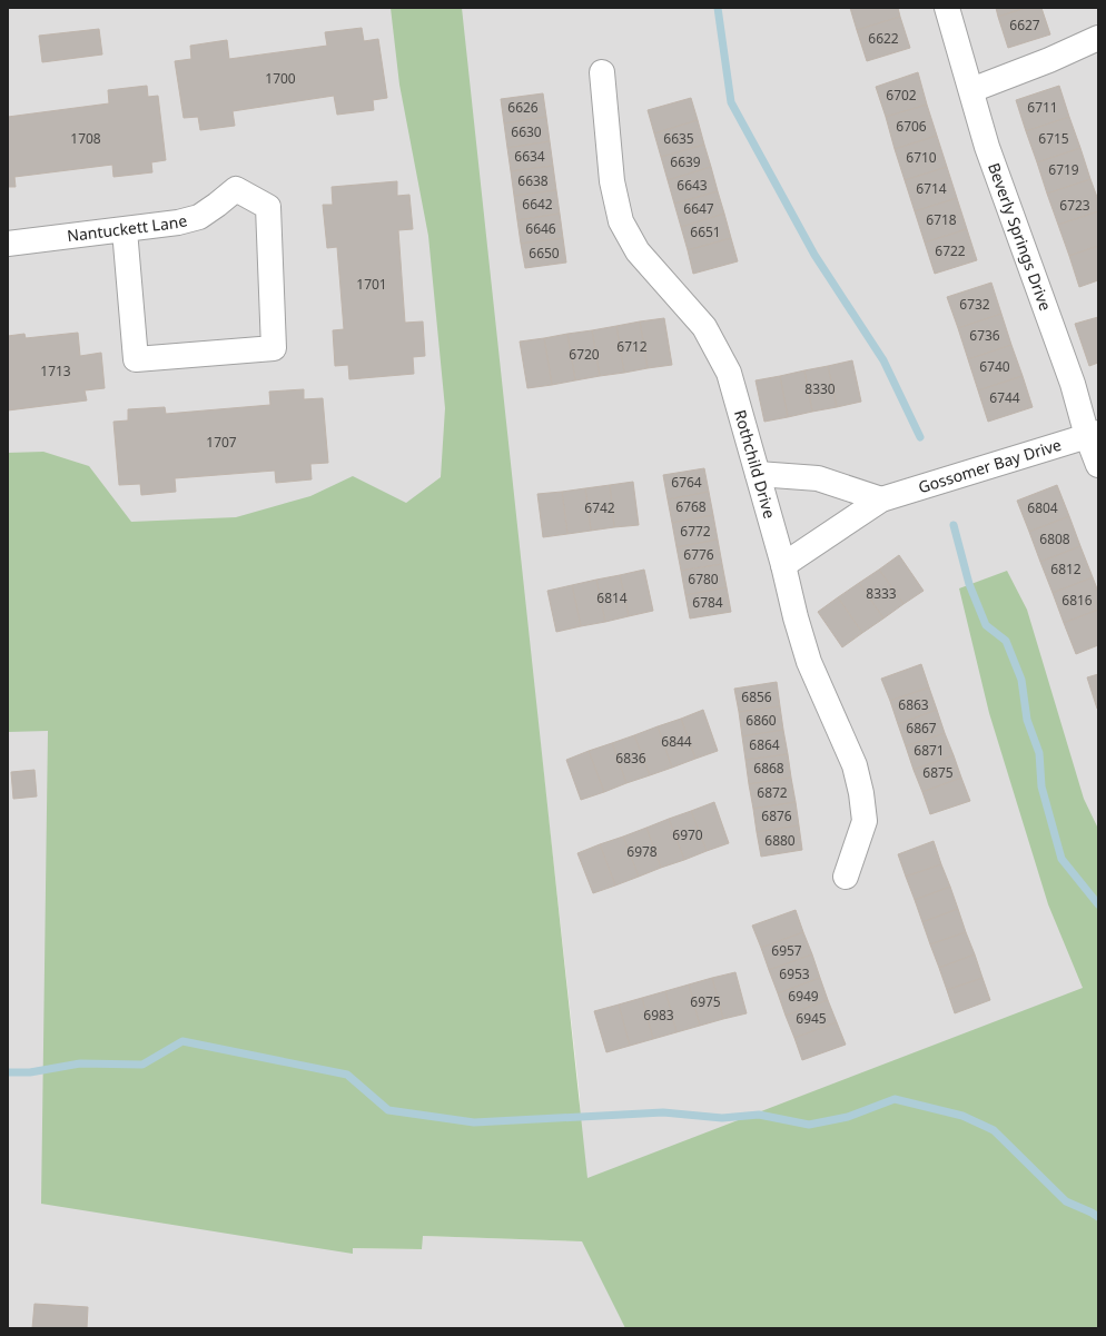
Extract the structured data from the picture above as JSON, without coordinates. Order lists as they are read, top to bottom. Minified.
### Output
{"streets":{"street":["Nantuckett Lane","Beverly Springs Drive","Rothchild Drive","Gossomer Bay Drive"]},"crossings":[["Beverly Springs Drive","Gossomer Bay Drive"],["Rothchild Drive","Gossomer Bay Drive"]],"house_numbers":["6627","6622","1700","6702","6626","6711","6706","6630","1708","6635","6715","6634","6710","6639","6719","6638","6643","6714","6642","6723","6647","6718","6646","6651","6722","6650","1701","6732","6736","6712","6720","6740","1713","8330","6744","1707","6764","6768","6742","6804","6772","6808","6776","6812","6780","8333","6814","6816","6784","6856","6863","6860","6867","6844","6864","6871","6836","6868","6875","6872","6876","6970","6880","6978","6957","6953","6949","6975","6983","6945"]}
